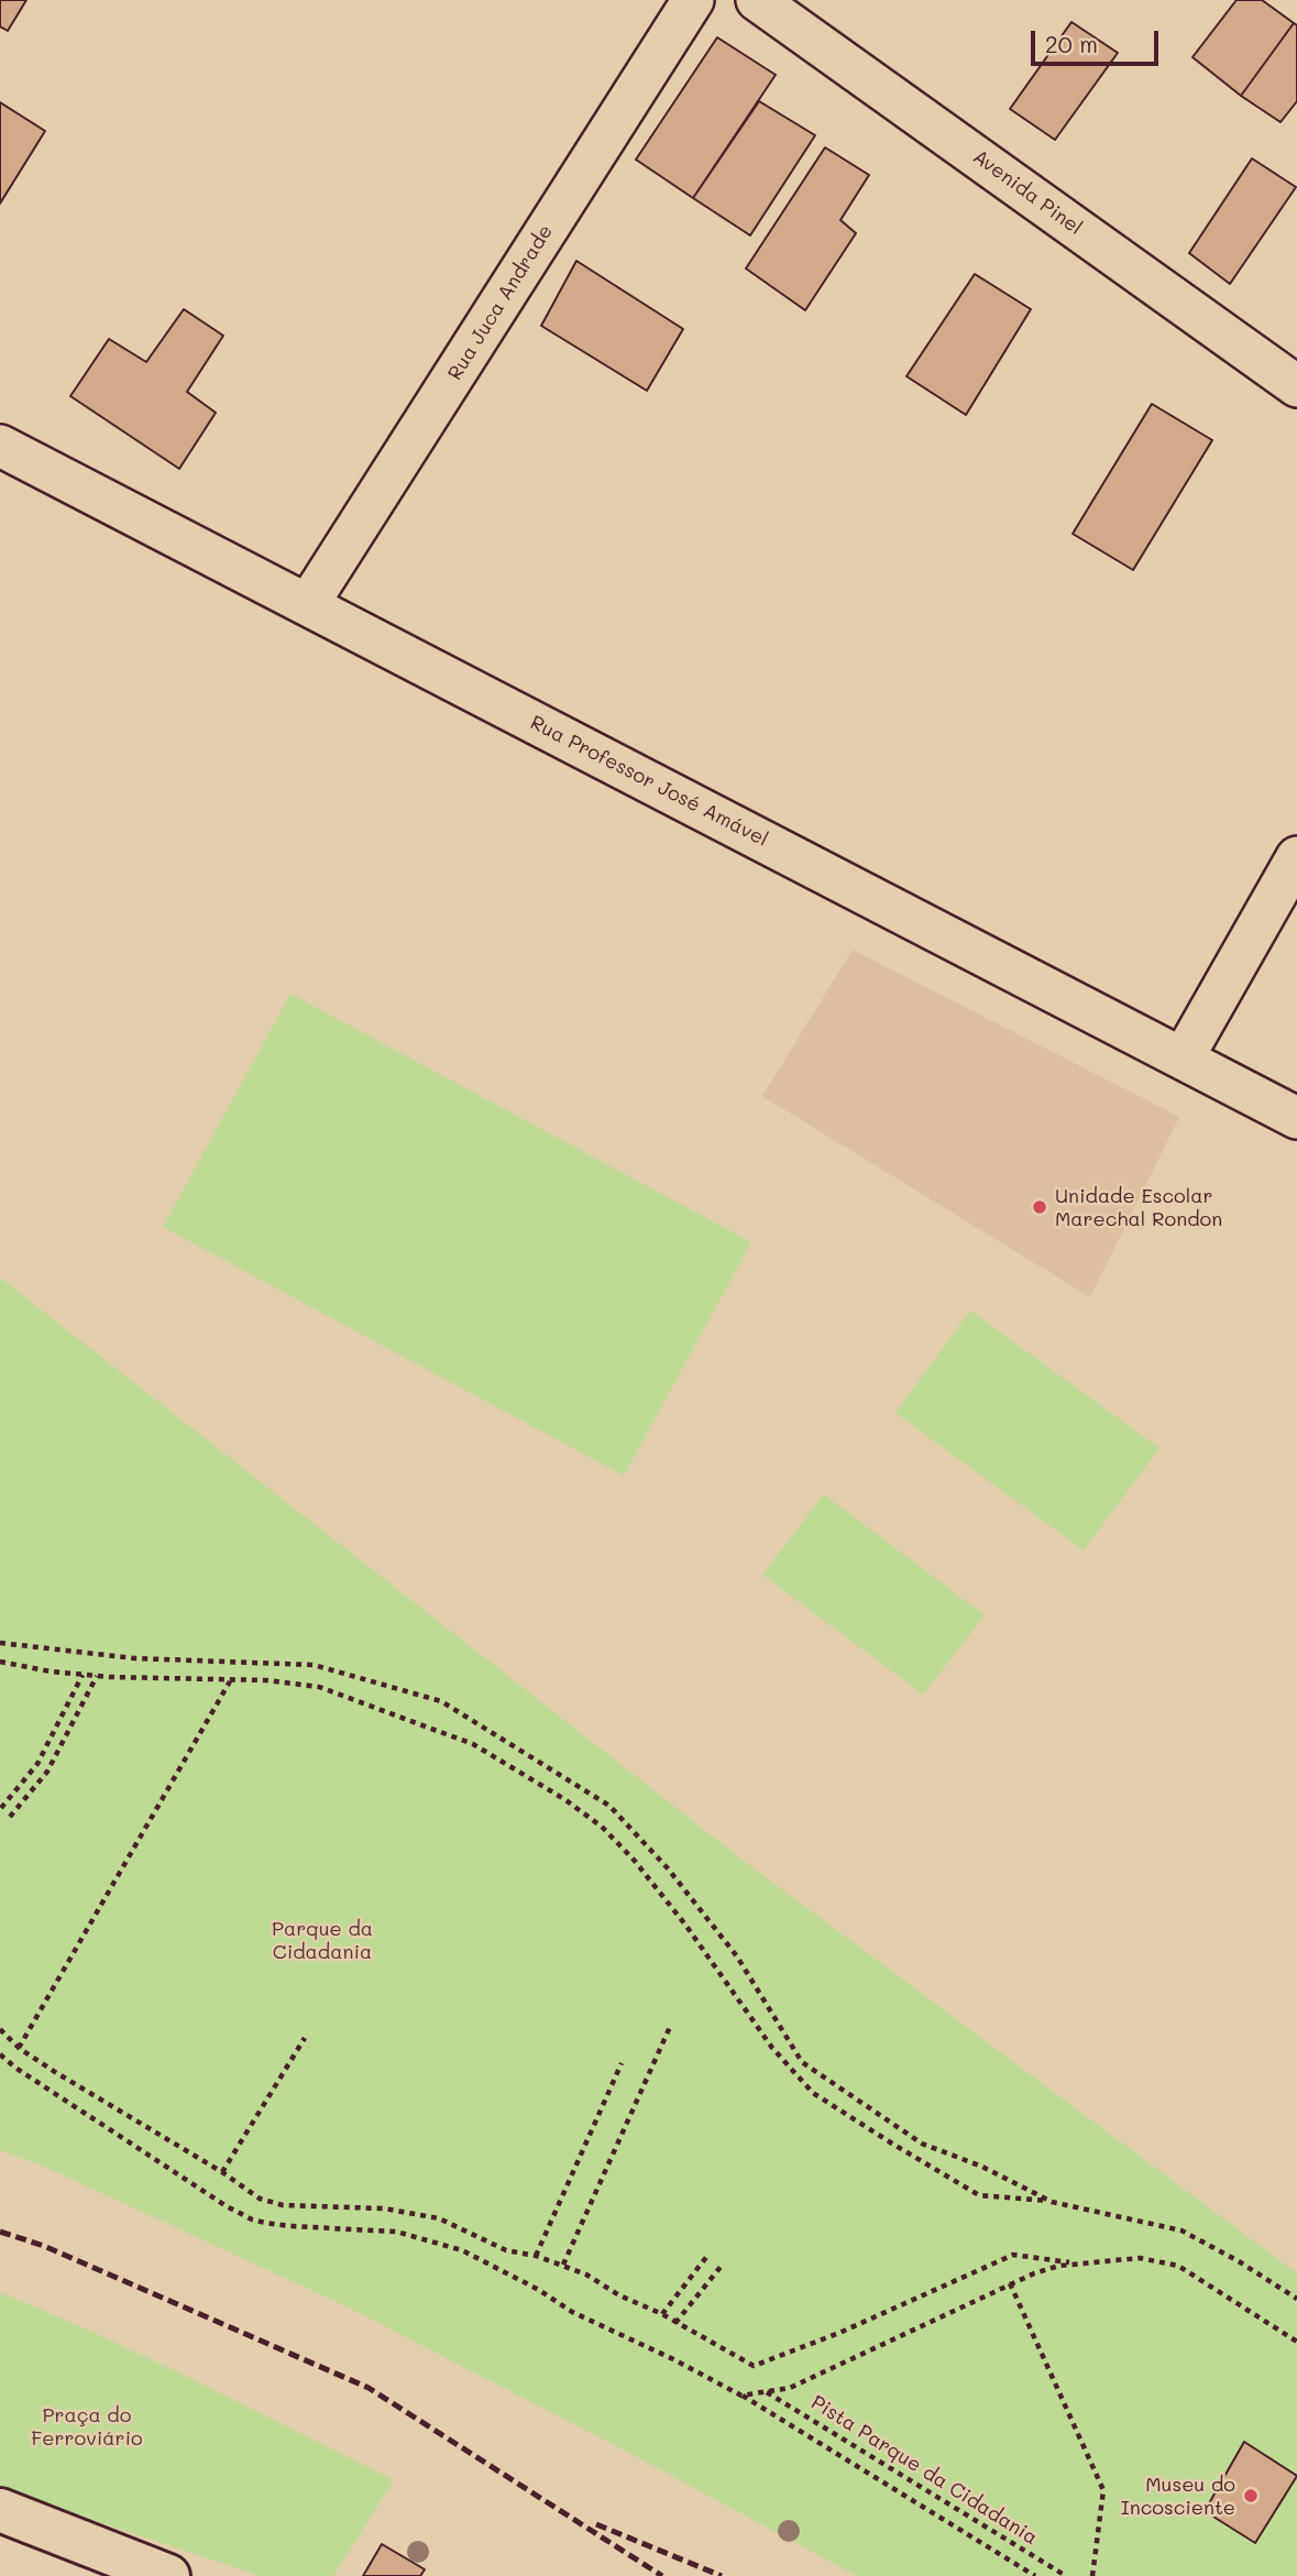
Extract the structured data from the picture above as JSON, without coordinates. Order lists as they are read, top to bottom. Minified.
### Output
{"streets":{"street":["Avenida Pinel","Rua Juca Andrade","Rua Professor José Amável"],"path":["Pista Parque da Cidadania"]},"crossings":[["Rua Juca Andrade","Rua Professor José Amável"]],"parks":["Parque da Cidadania","Praça do Ferroviário"],"places":["Unidade Escolar Marechal Rondon","Museu do Incosciente"],"scale_bar":"20 m"}
